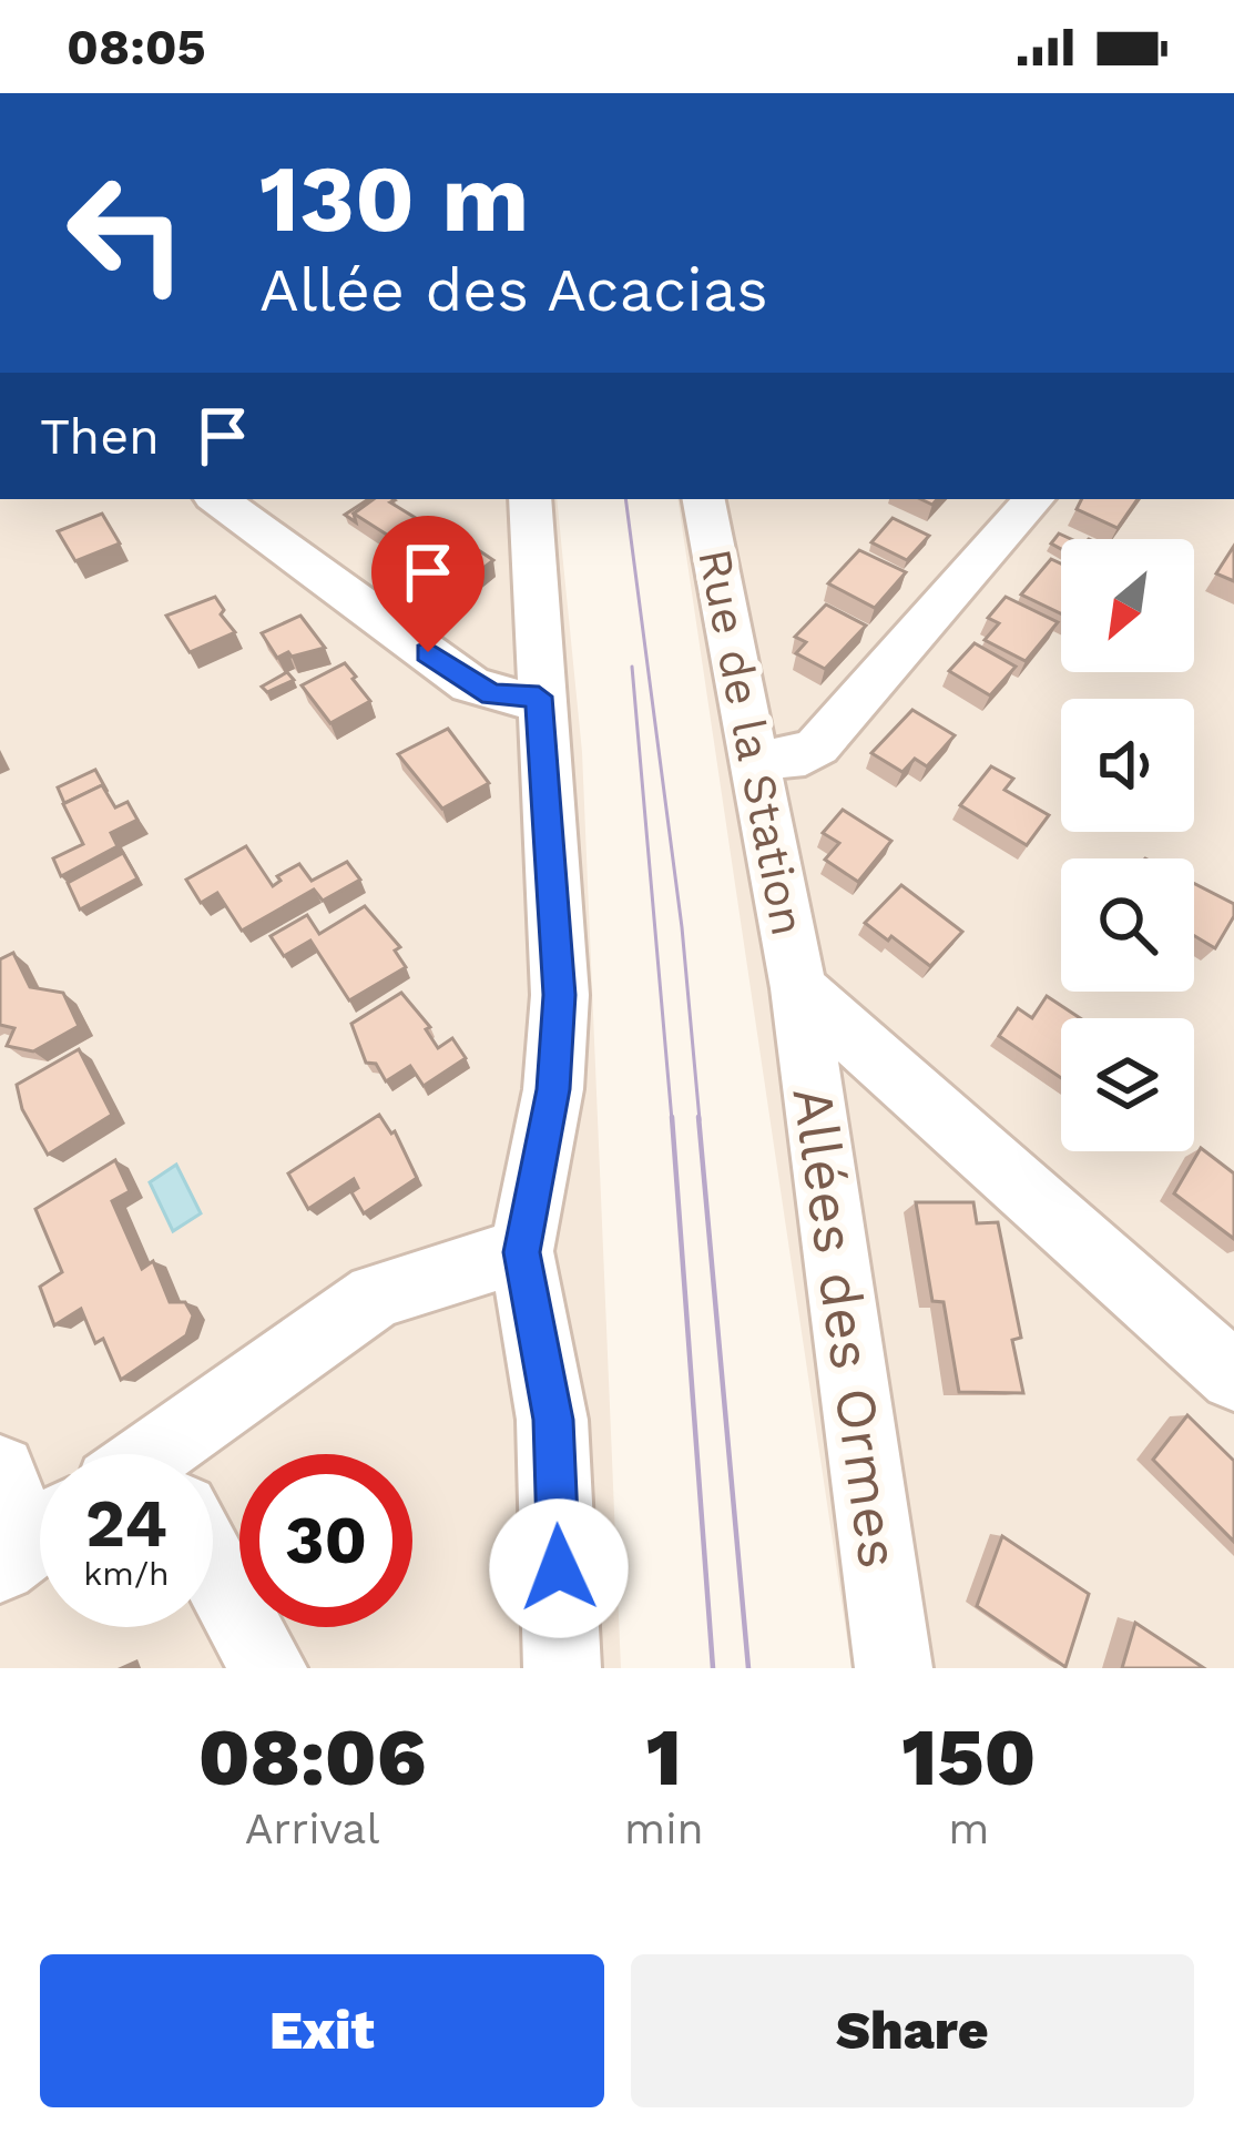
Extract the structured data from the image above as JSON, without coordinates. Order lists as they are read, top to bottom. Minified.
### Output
{"streets":{"street":["Rue de la Station","Allées des Ormes"]},"crossings":[["Rue de la Station","Allées des Ormes"]],"north":"bottom left","page":{"status":"08:05","turn":["130 m","Allée des Acacias"],"then":"Then","speed":"24 km/h","limit":"30","eta":["08:06","Arrival","1","min","150","m"],"buttons":["Exit","Share"]}}
